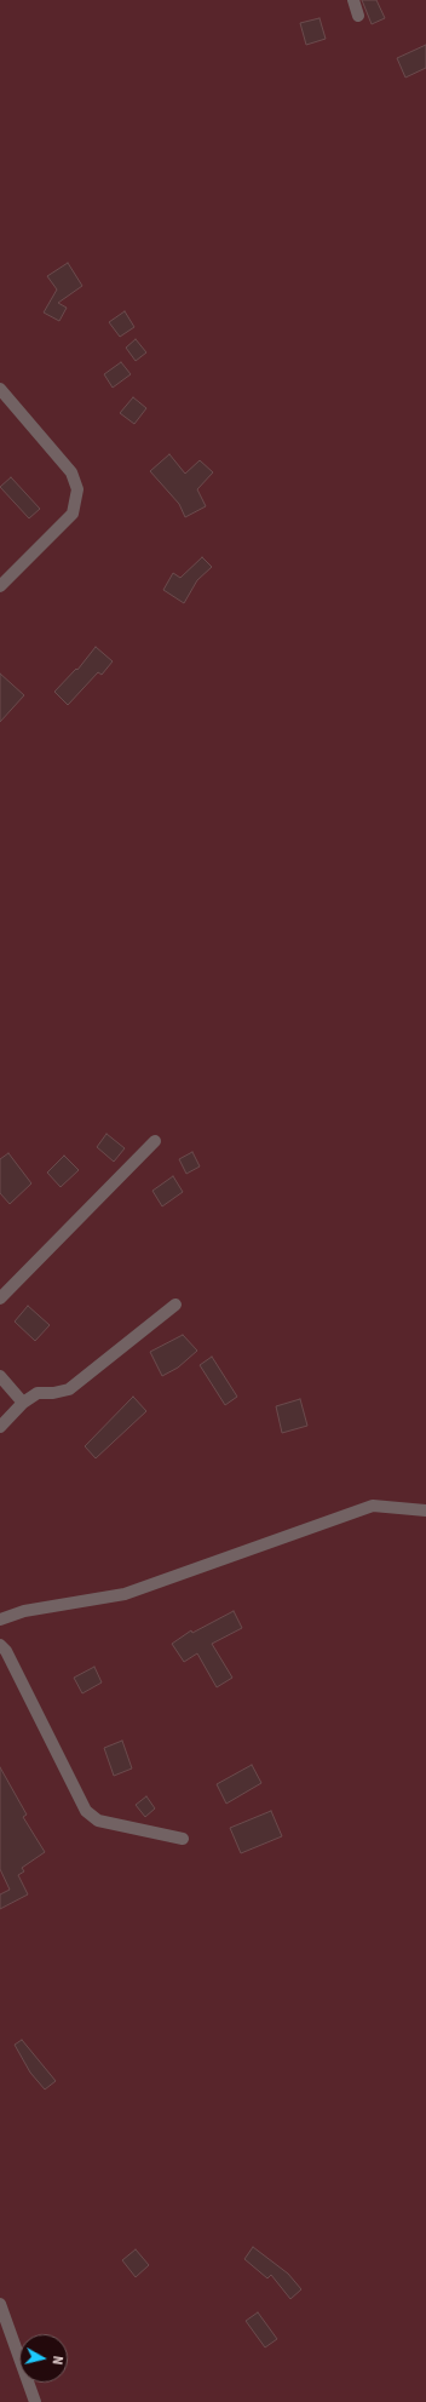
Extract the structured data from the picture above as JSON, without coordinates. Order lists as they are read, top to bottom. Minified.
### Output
{"north":"right"}
